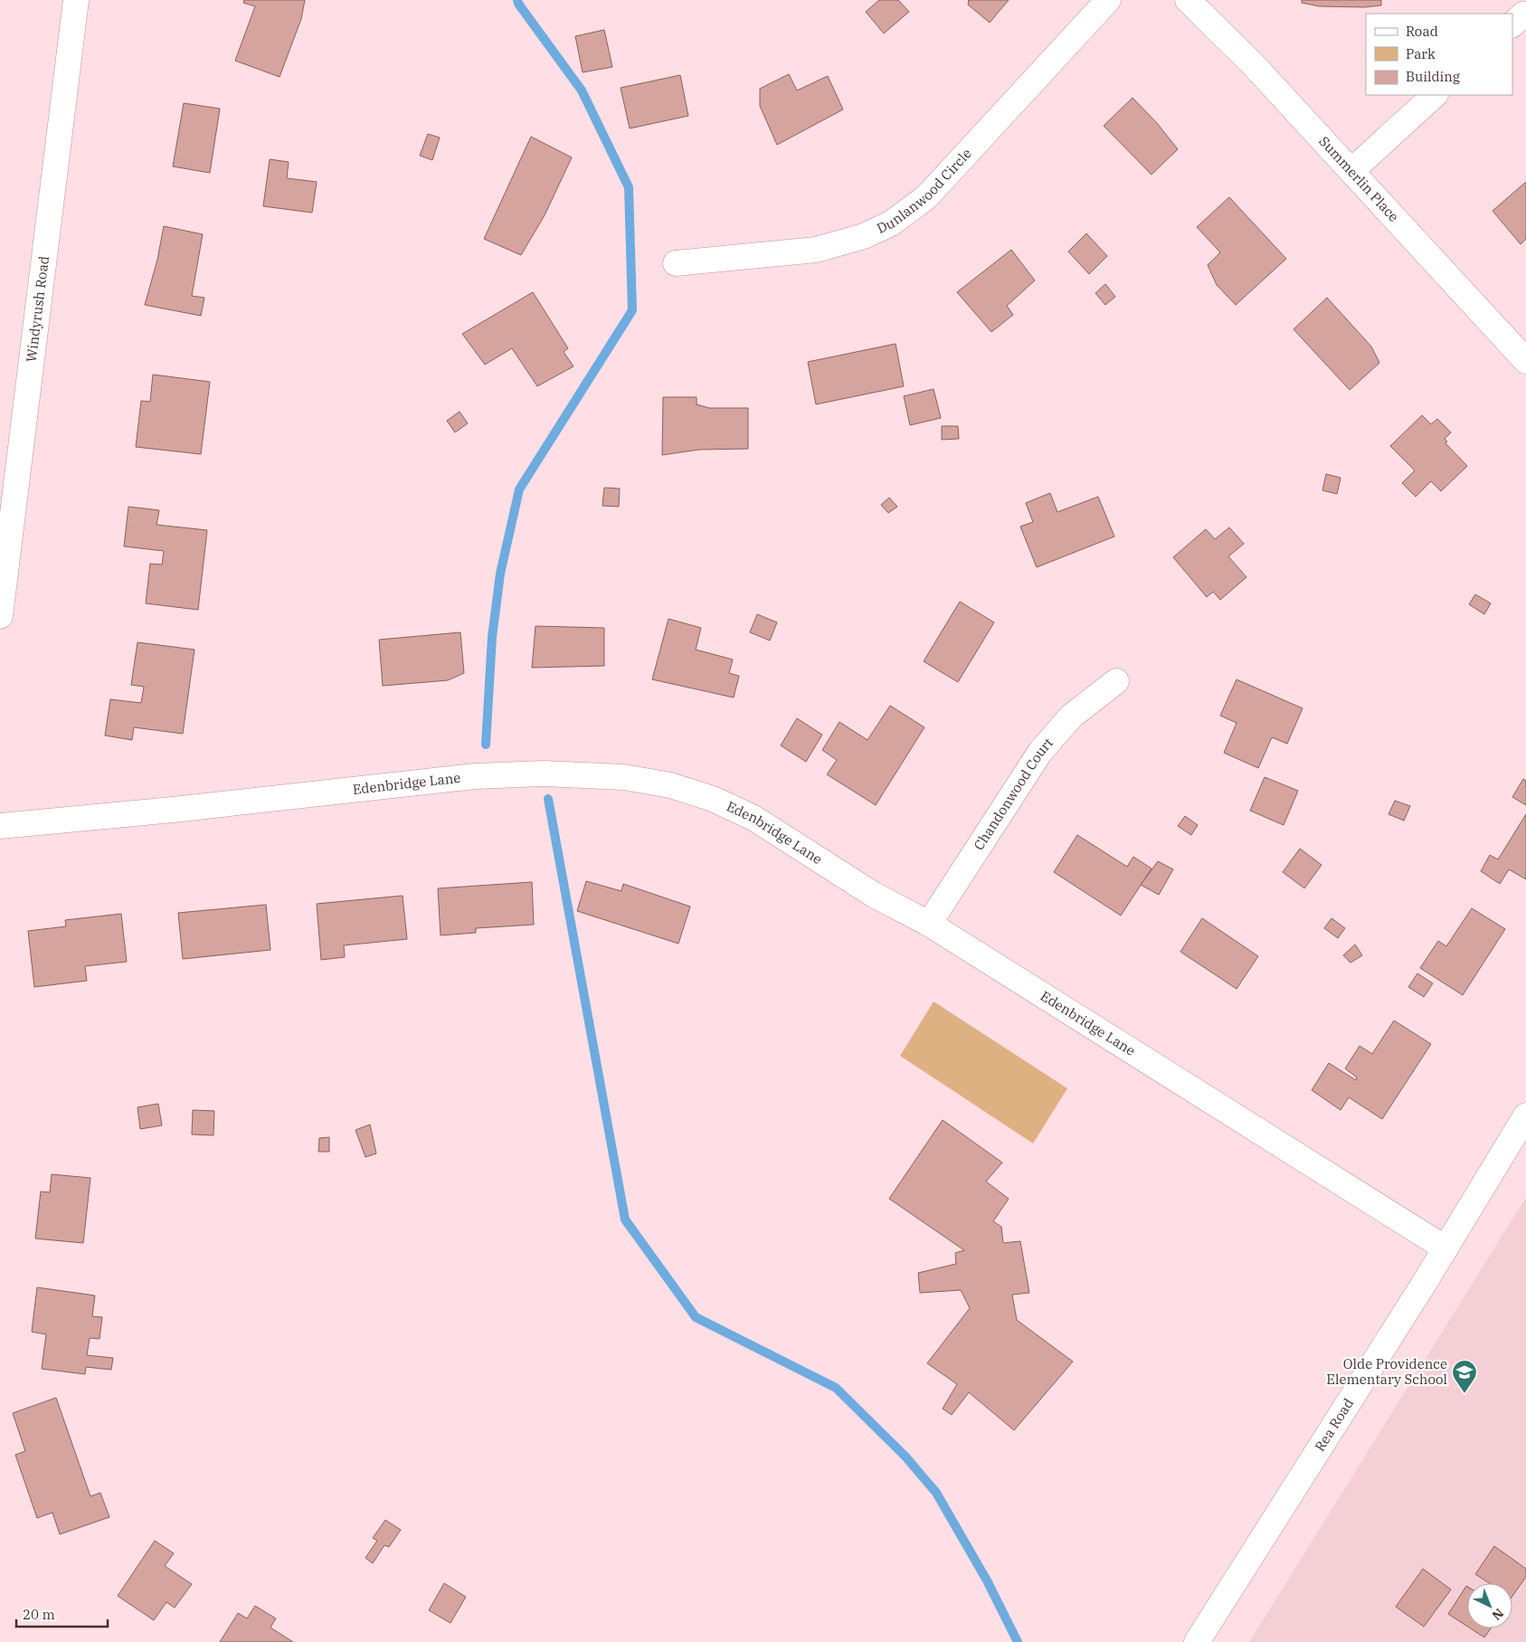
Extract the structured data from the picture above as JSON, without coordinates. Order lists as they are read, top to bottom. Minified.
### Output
{"streets":{"street":["Summerlin Place","Dunlanwood Circle","Windyrush Road","Edenbridge Lane","Chandonwood Court","Rea Road"]},"crossings":[["Edenbridge Lane","Chandonwood Court"],["Edenbridge Lane","Rea Road"]],"places":{"school or university":["Olde Providence Elementary School"]},"legend":["Road","Park","Building"],"scale_bar":"20 m","north":"bottom right"}
